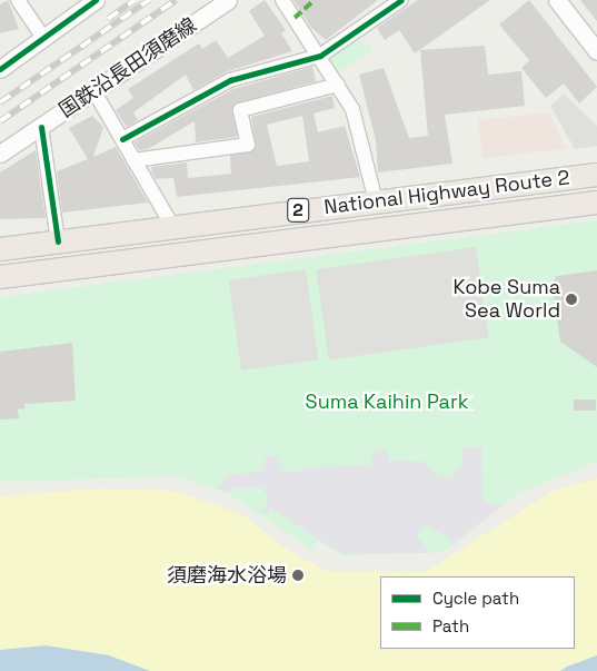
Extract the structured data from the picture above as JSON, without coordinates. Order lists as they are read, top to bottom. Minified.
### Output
{"streets":{"highway":["National Highway Route 2","2"],"street":["国鉄沿長田須磨線"]},"parks":["Suma Kaihin Park"],"places":["Kobe Suma Sea World","須磨海水浴場"],"legend":["Cycle path","Path"]}
